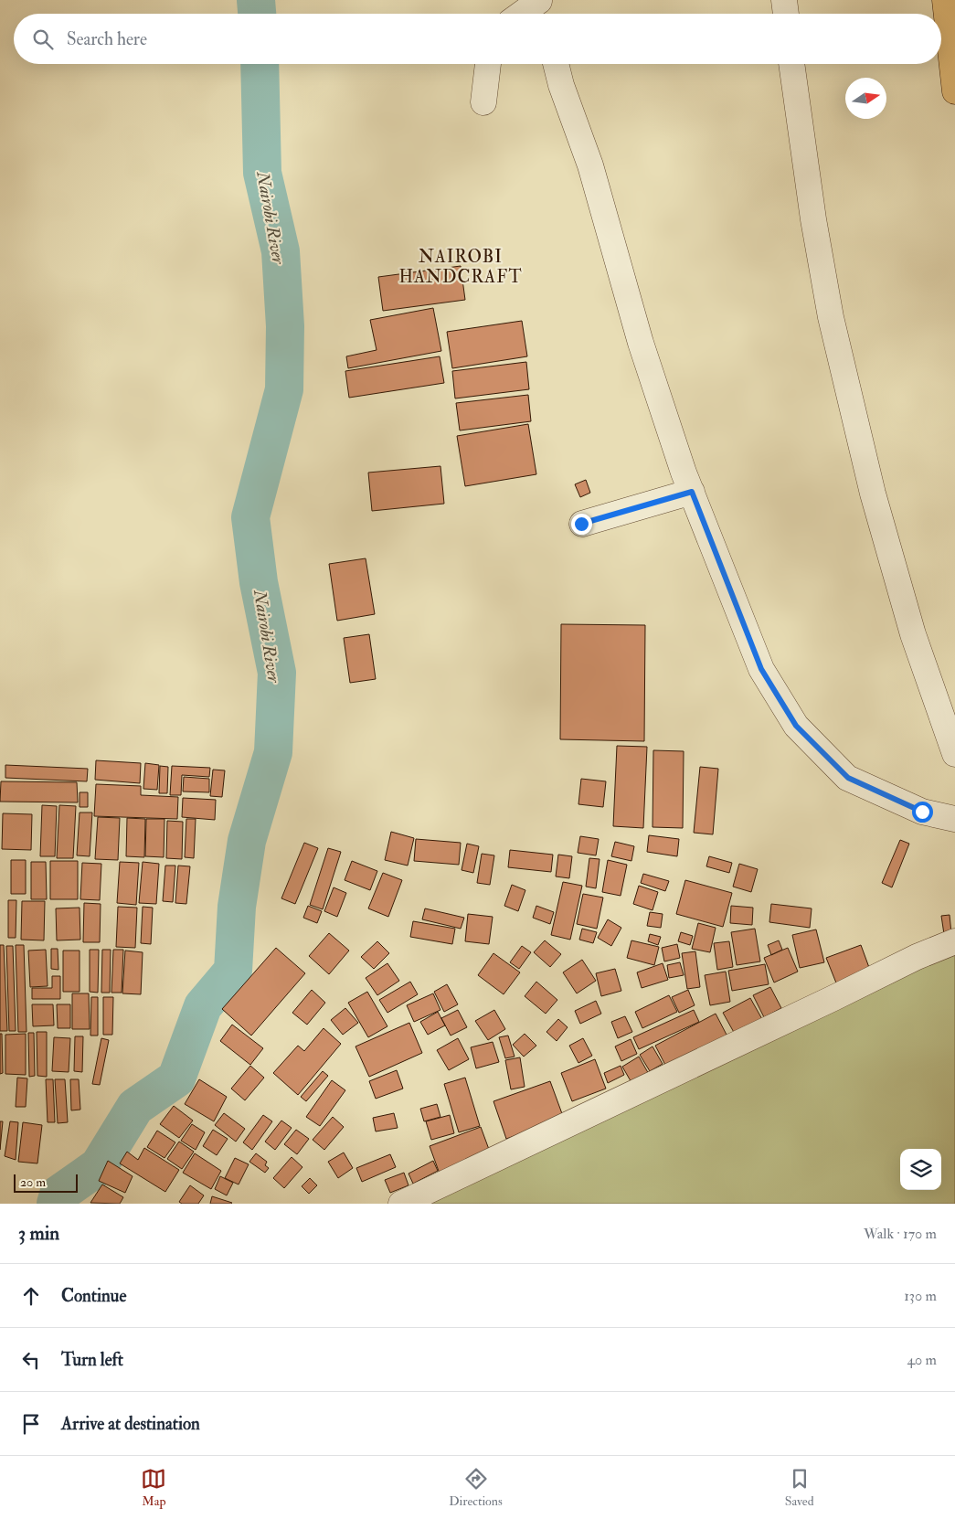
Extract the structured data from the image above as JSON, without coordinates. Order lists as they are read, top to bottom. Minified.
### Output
{"districts":["NAIROBI HANDCRAFT"],"water":["Nairobi River"],"scale_bar":"20 m","north":"right","page":{"search":"Search here","scale":"20 m","heading":["3 min","Walk · 170 m"],"list":[["Continue","130 m"],["Turn left","40 m"],"Arrive at destination"],"nav":["Map","Directions","Saved"]}}
